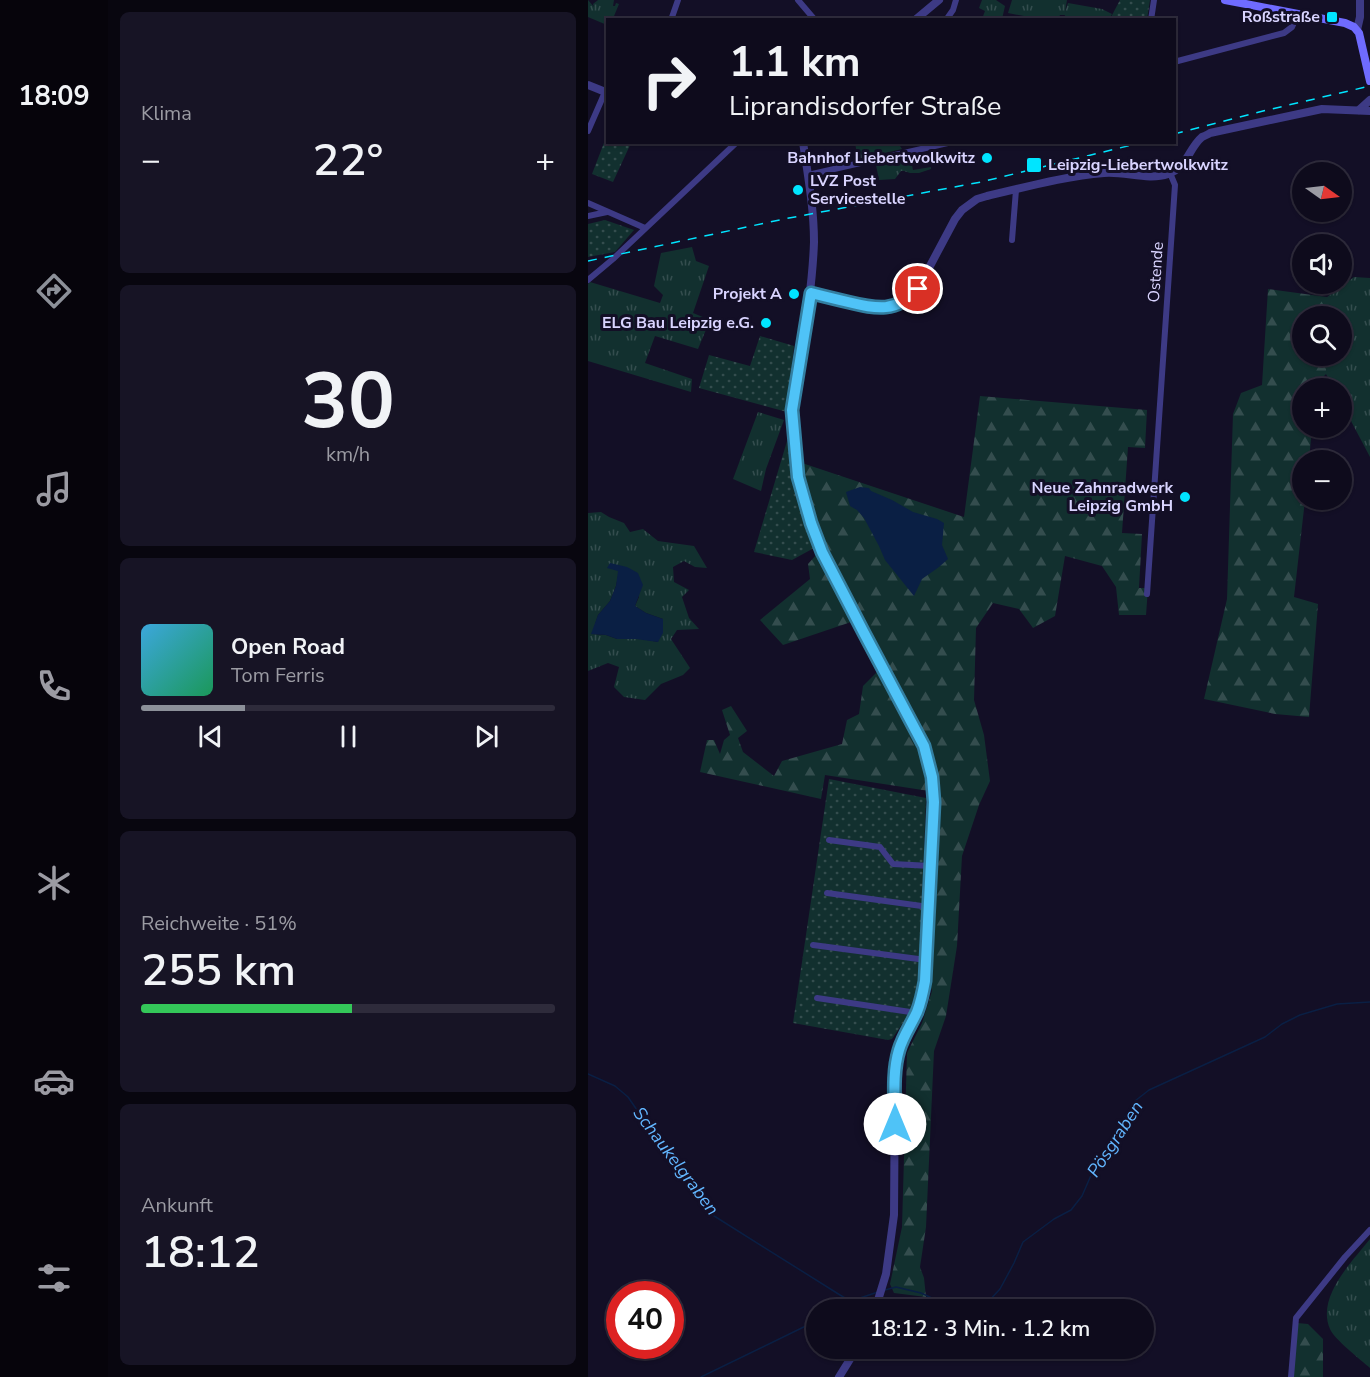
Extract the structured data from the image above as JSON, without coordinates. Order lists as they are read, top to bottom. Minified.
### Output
{"streets":{"street":["Ostende"]},"water":["Pösgraben","Schaukelgraben"],"places":{"transit":["Roßstraße","Leipzig-Liebertwolkwitz"],"other":["Bahnhof Liebertwolkwitz","LVZ Post Servicestelle","Projekt A","ELG Bau Leipzig e.G.","Neue Zahnradwerk Leipzig GmbH"]},"north":"right","page":{"tabs":"18:09","tile":["Klima",["30","km/h"],["Reichweite · 51%","255 km"],["Ankunft","18:12"]],"turn":["1.1 km","Liprandisdorfer Straße"],"heat":["−","22°","+"],"map_buttons":["+","−"],"song":["Open Road","Tom Ferris"],"limit":"40","trip":"18:12 · 3 Min. · 1.2 km"}}
